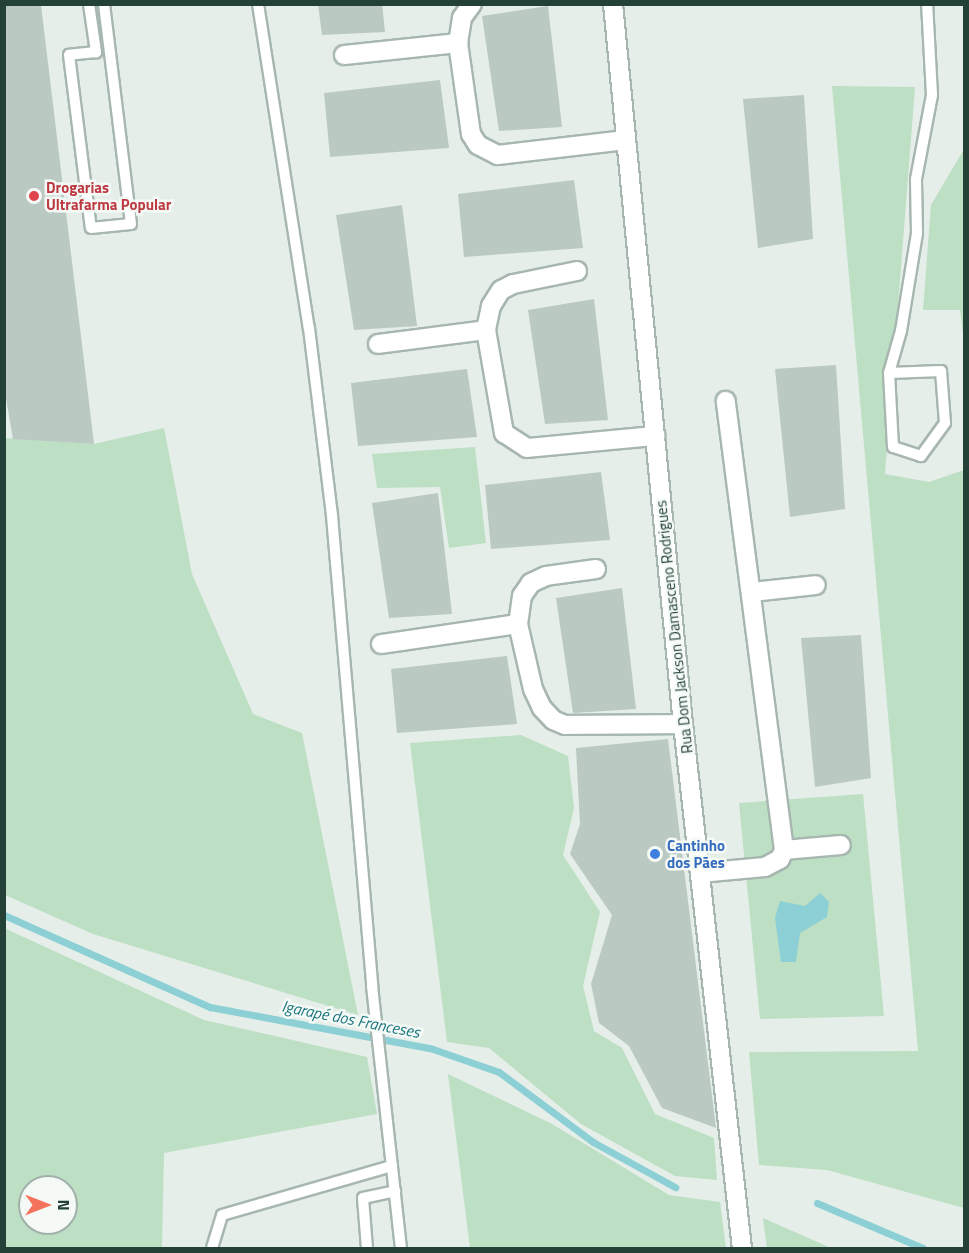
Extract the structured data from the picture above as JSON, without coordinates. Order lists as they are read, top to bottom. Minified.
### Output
{"streets":{"street":["Rua Dom Jackson Damasceno Rodrigues"]},"water":["Igarapé dos Franceses"],"places":["Drogarias Ultrafarma Popular","Cantinho dos Pães"],"north":"right"}
